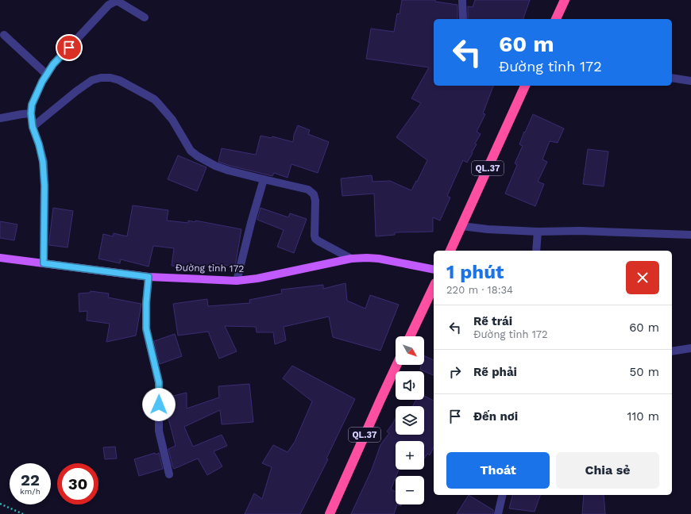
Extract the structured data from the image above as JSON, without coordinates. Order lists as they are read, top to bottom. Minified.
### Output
{"streets":{"highway":["QL.37"],"main road":["Đường tỉnh 172"]},"north":"bottom right","page":{"turn":["60 m","Đường tỉnh 172"],"heading":["1 phút","220 m · 18:34"],"list":[{"name":"Rẽ trái","note":"Đường tỉnh 172","value":"60 m"},{"name":"Rẽ phải","value":"50 m"},{"name":"Đến nơi","value":"110 m"}],"map_buttons":["+","−"],"buttons":["Thoát","Chia sẻ"],"speed":"22 km/h","limit":"30"}}
